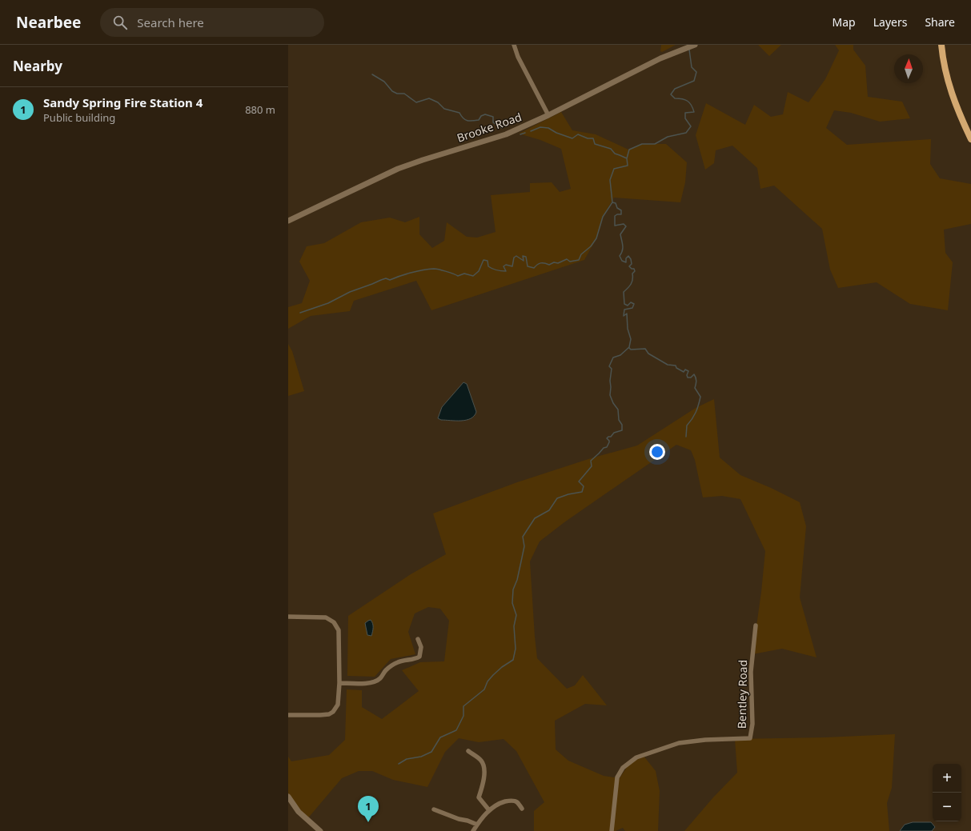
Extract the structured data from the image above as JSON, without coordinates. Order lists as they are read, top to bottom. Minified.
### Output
{"streets":{"street":["Brooke Road","Bentley Road"]},"north":"top","page":{"header":"Nearbee","search":"Search here","nav":["Map","Layers","Share"],"heading":"Nearby","list":[{"mark":"1","name":"Sandy Spring Fire Station 4","note":"Public building","value":"880 m"}],"map_buttons":["+","−"],"pins":"1"}}
